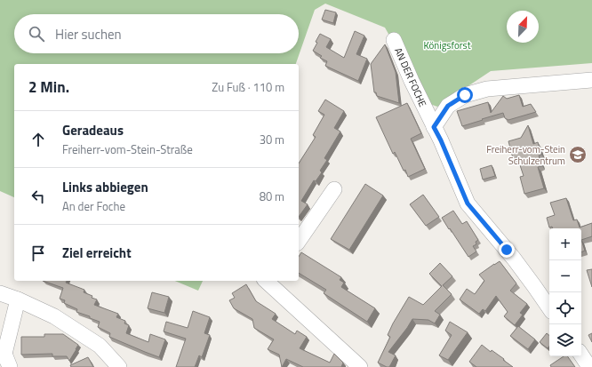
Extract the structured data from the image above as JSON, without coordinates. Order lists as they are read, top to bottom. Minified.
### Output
{"streets":{"street":["AN DER FOCHE"]},"parks":["Königsforst"],"places":{"school or university":["Freiherr-vom-Stein Schulzentrum"]},"north":"top right","page":{"search":"Hier suchen","heading":["2 Min.","Zu Fuß · 110 m"],"list":[["Geradeaus","Freiherr-vom-Stein-Straße","30 m"],["Links abbiegen","An der Foche","80 m"],"Ziel erreicht"],"map_buttons":["+","−"]}}
